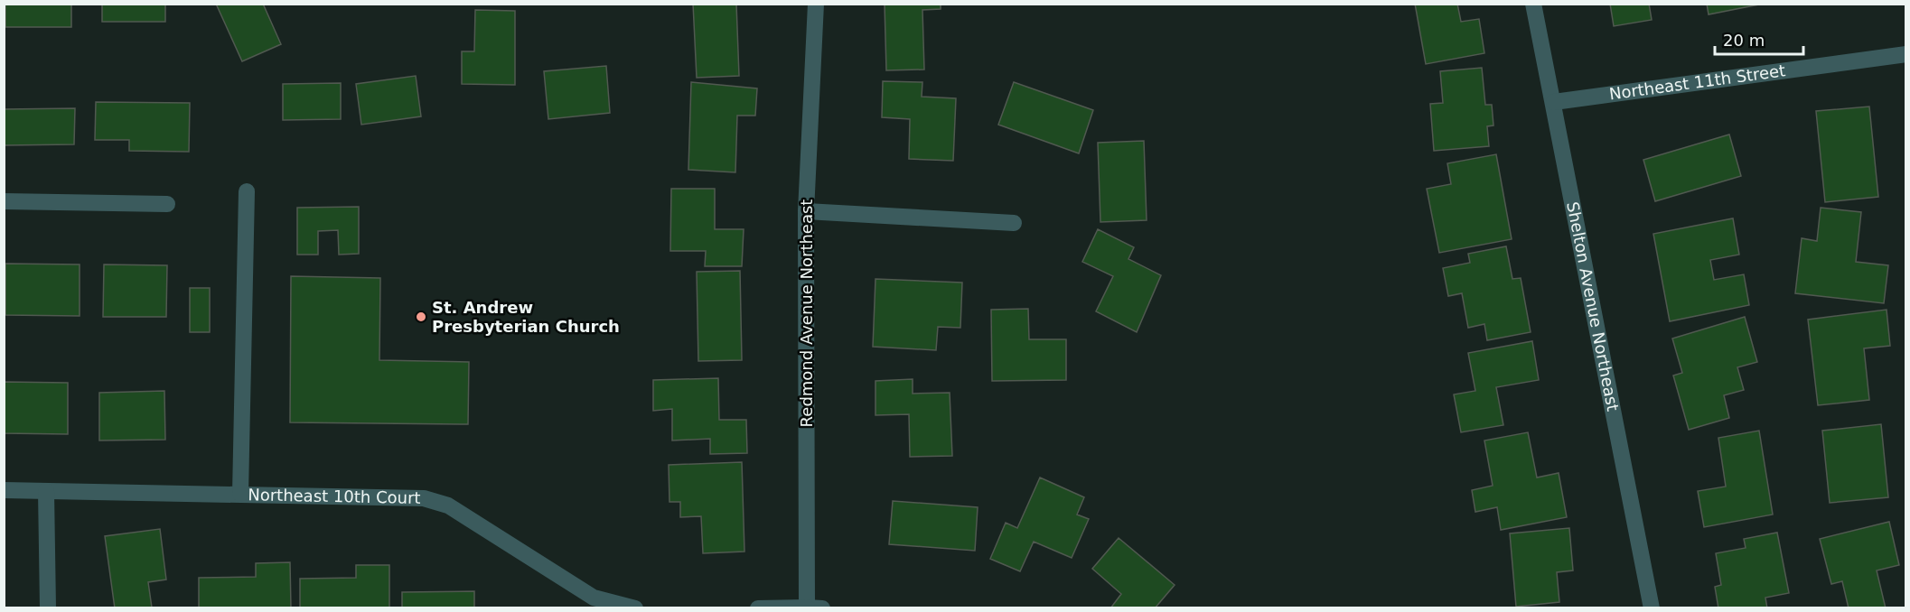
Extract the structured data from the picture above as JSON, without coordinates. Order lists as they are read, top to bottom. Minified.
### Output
{"streets":{"street":["Northeast 11th Street","Shelton Avenue Northeast","Redmond Avenue Northeast","Northeast 10th Court"]},"crossings":[["Northeast 11th Street","Shelton Avenue Northeast"]],"places":["St. Andrew Presbyterian Church"],"scale_bar":"20 m"}
